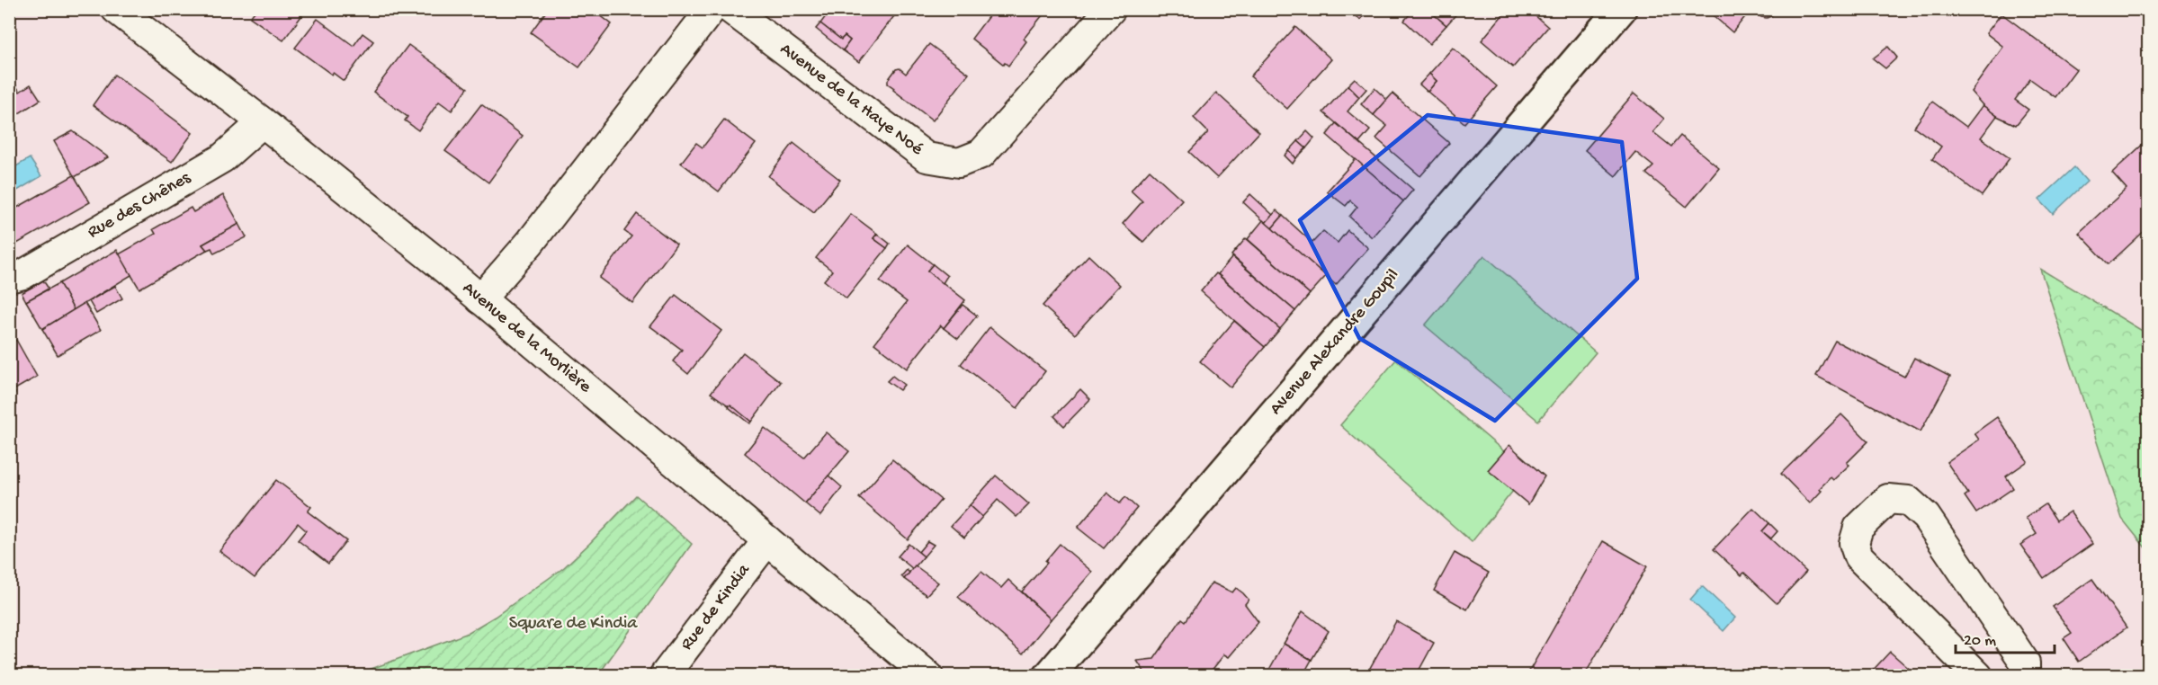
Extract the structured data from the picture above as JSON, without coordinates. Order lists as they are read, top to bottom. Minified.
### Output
{"streets":{"street":["Avenue de la Haye Noé","Rue des Chênes","Avenue de la Morlière","Avenue Alexandre Goupil","Rue de Kindia"]},"crossings":[["Rue des Chênes","Avenue de la Morlière"],["Avenue de la Morlière","Rue de Kindia"]],"parks":["Square de Kindia"],"scale_bar":"20 m"}
